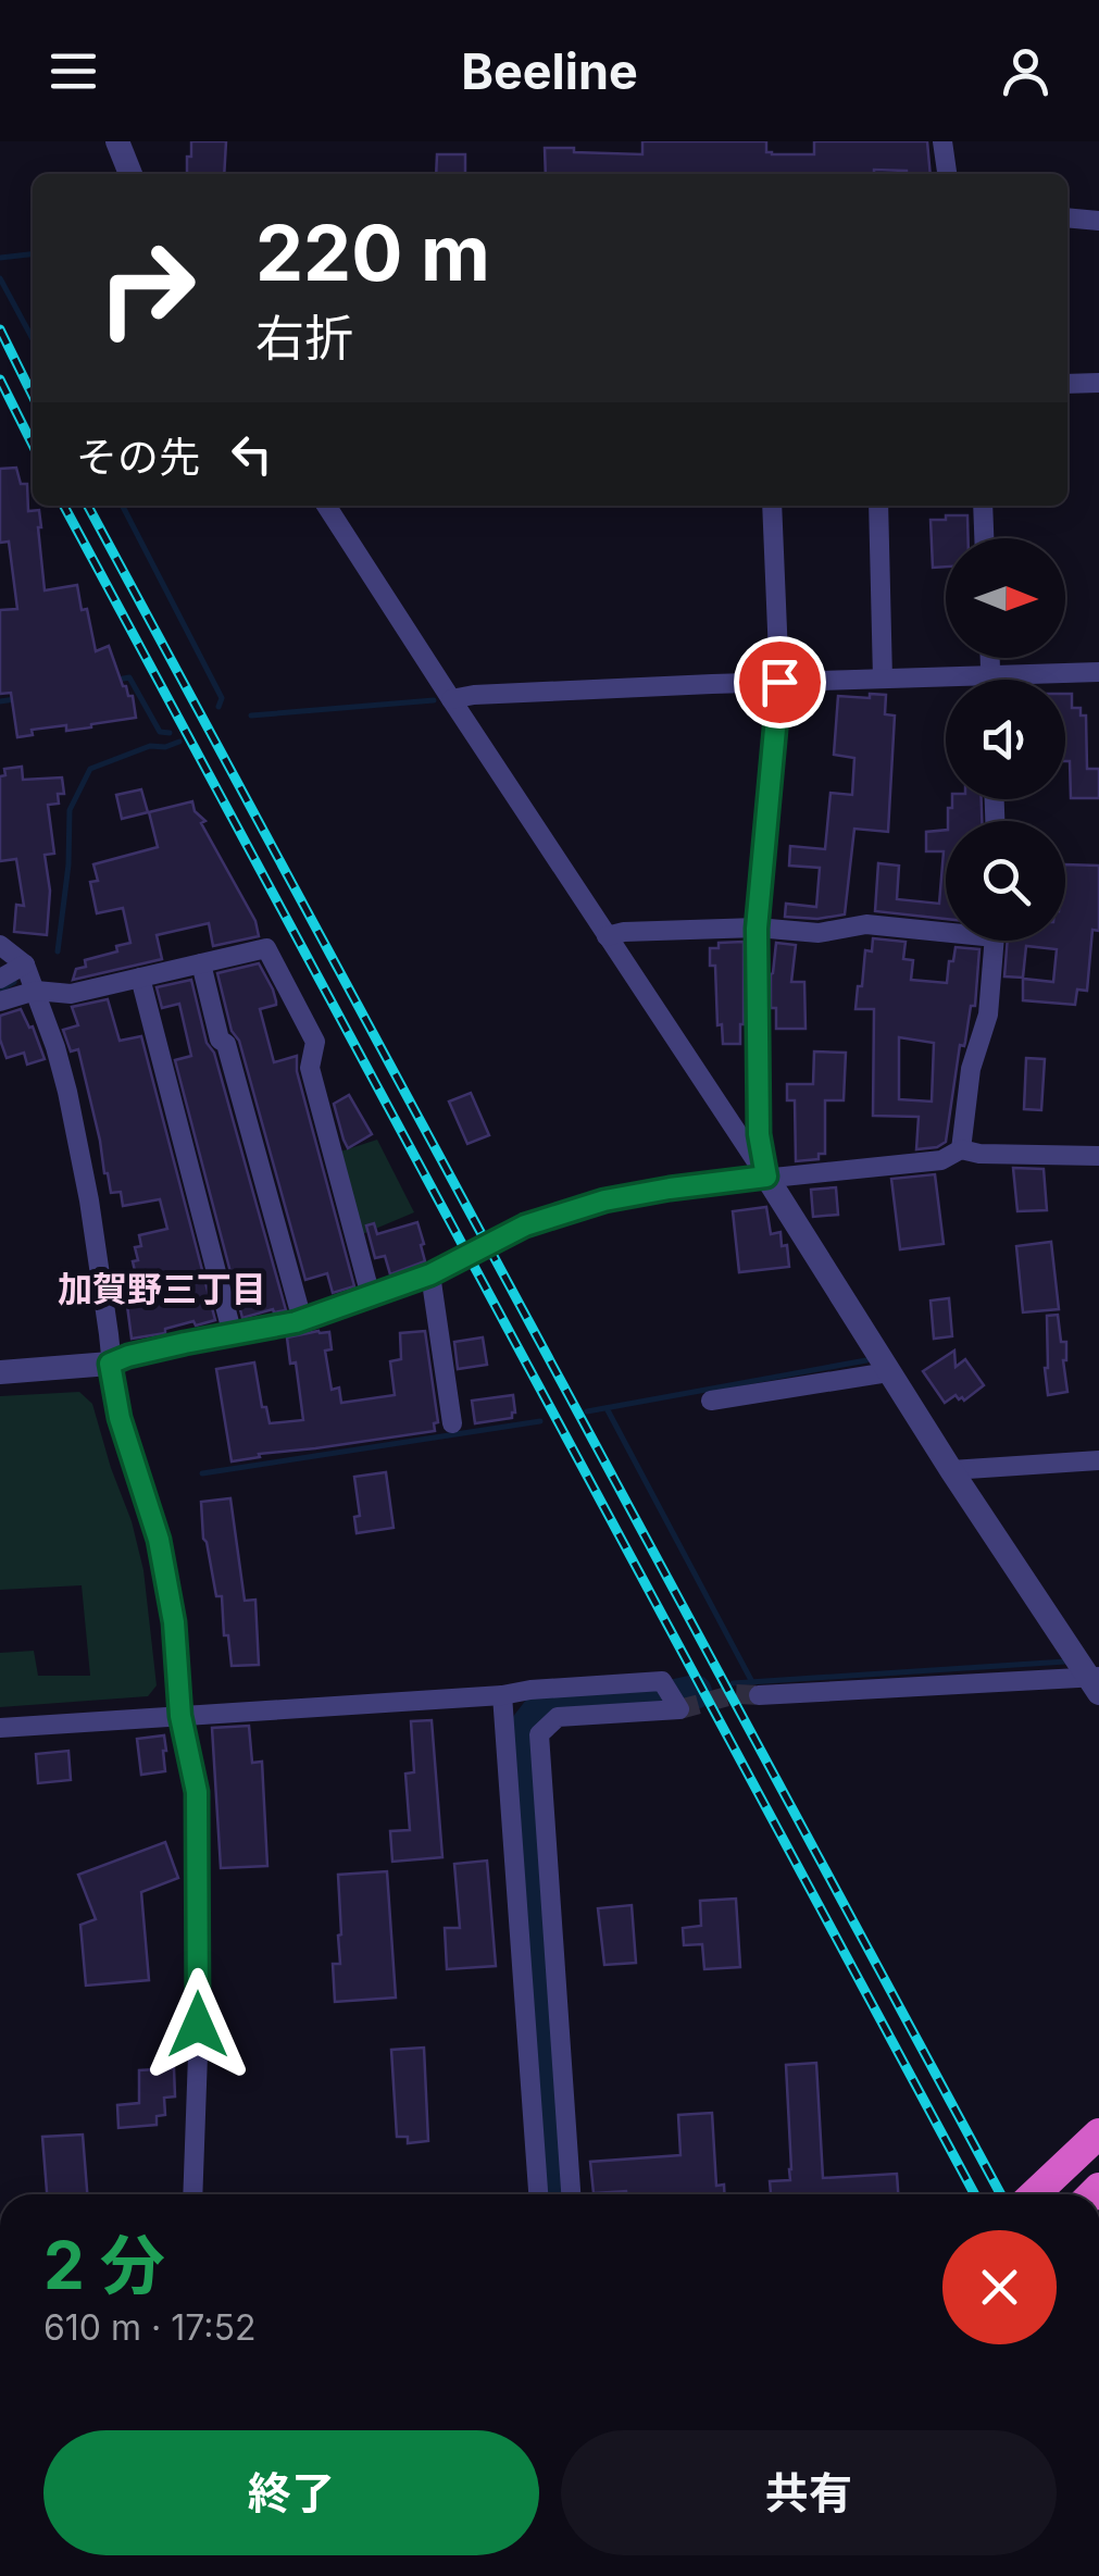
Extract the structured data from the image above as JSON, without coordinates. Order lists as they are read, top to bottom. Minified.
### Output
{"districts":["加賀野三丁目"],"north":"right","page":{"header":"Beeline","turn":["220 m","右折"],"then":"その先","heading":["2 分","610 m · 17:52"],"buttons":["終了","共有"]}}
